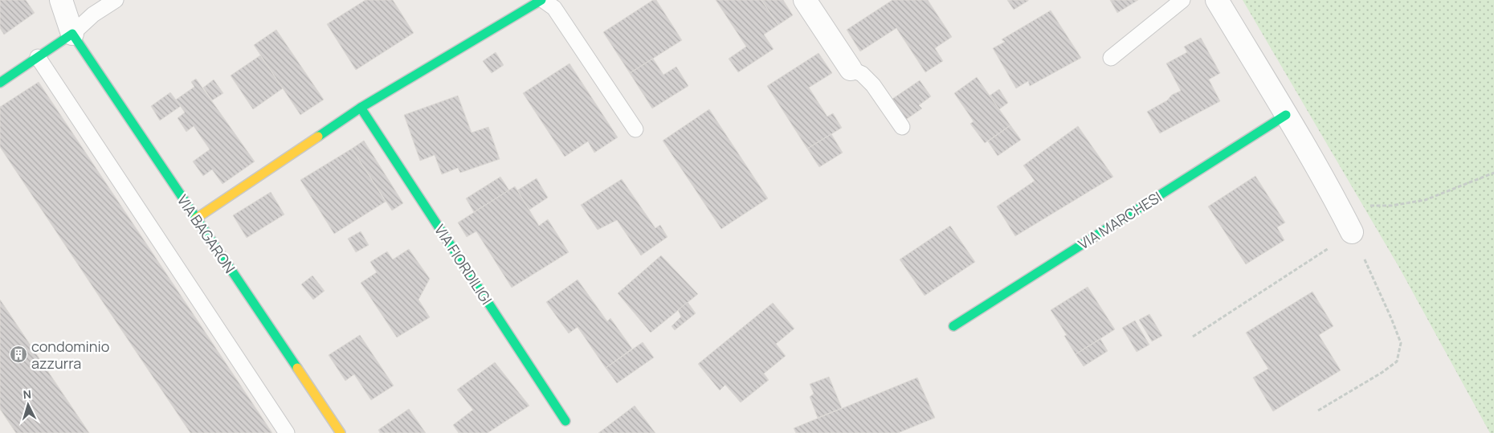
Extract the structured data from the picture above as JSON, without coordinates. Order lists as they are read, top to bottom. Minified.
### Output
{"streets":{"street":["VIA MARCHESI","VIA BAGARON","VIA FIORDILIGI"]},"places":{"building":["condominio azzurra"]},"north":"top"}
